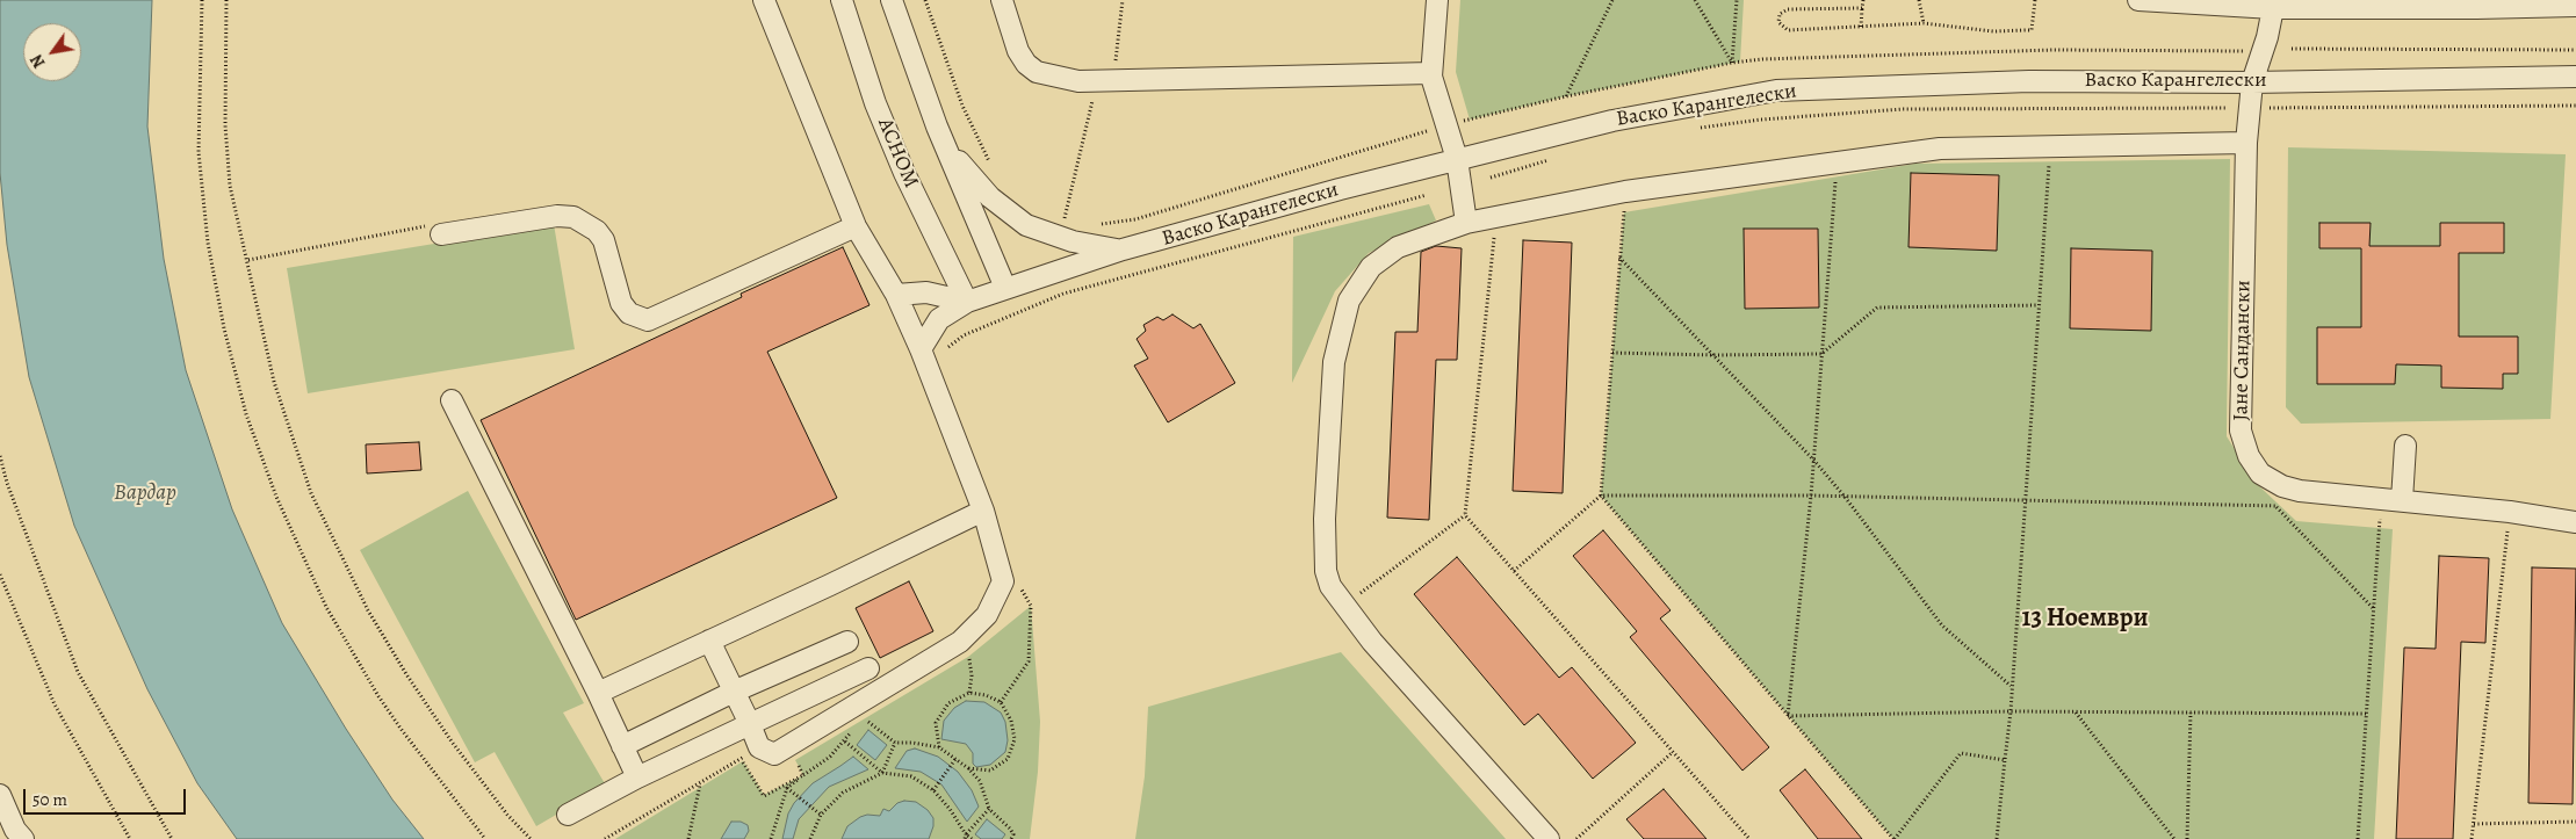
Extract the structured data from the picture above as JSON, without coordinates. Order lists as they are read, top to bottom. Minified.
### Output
{"streets":{"street":["Васко Карангелески","АСНОМ","Јане Сандански"]},"crossings":[["Васко Карангелески","АСНОМ"],["Васко Карангелески","Јане Сандански"]],"districts":["13 Ноември"],"water":["Вардар"],"scale_bar":"50 m","north":"bottom left"}
